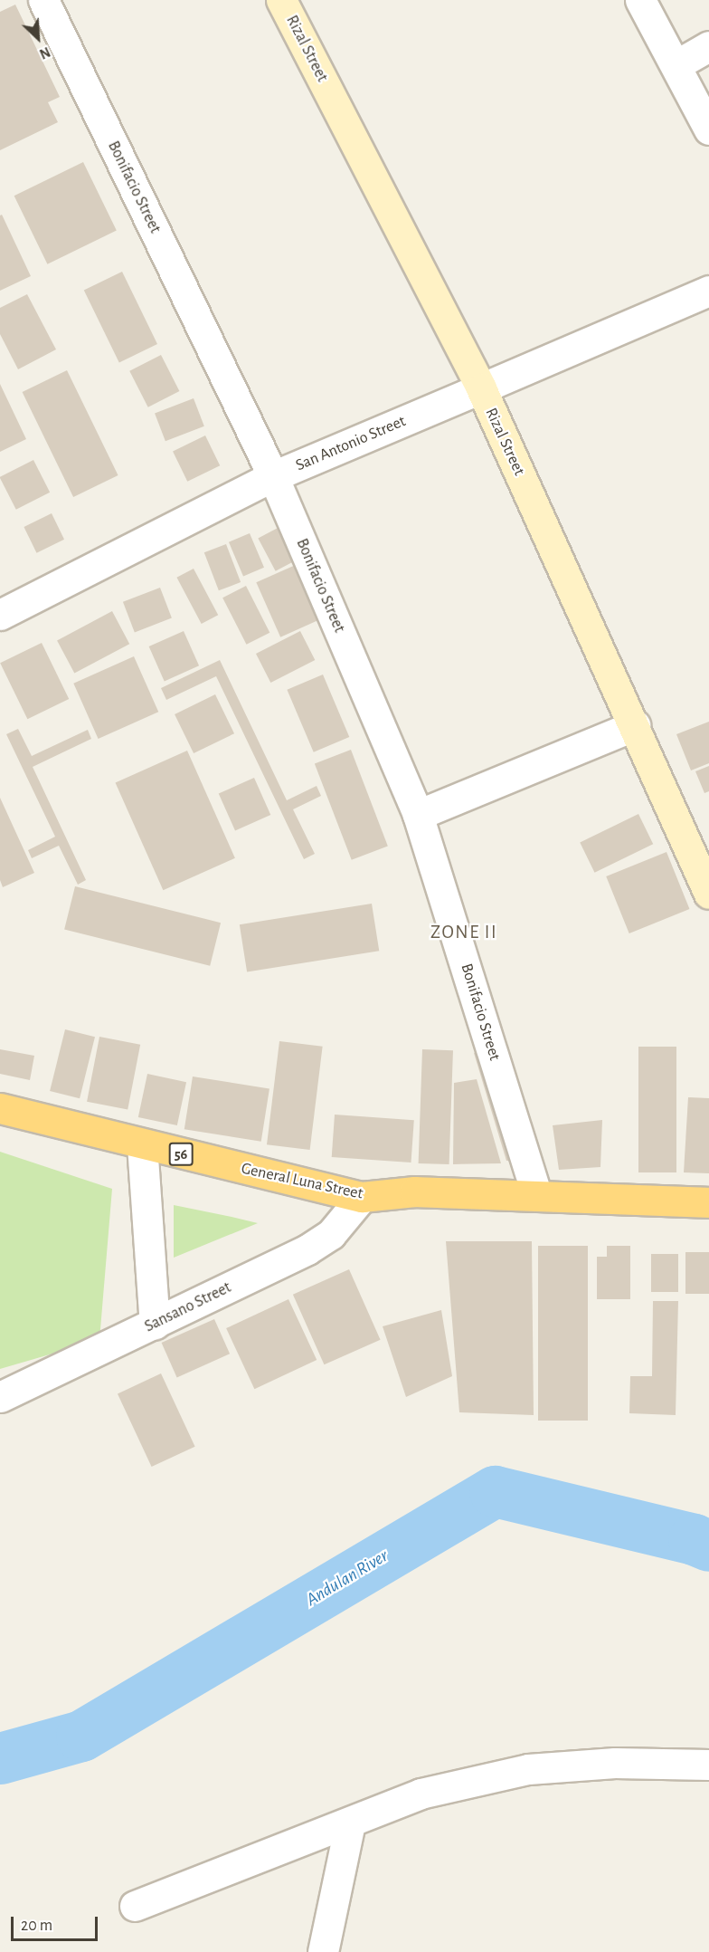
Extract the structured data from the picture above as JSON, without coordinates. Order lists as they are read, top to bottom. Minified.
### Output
{"streets":{"highway":["56","General Luna Street"],"main road":["Rizal Street"],"street":["Bonifacio Street","San Antonio Street","Sansano Street"]},"crossings":[["Rizal Street","San Antonio Street"],["Bonifacio Street","San Antonio Street"],["Bonifacio Street","General Luna Street"],["General Luna Street","Sansano Street"]],"districts":["ZONE II"],"water":["Andulan River"],"scale_bar":"20 m","north":"bottom right"}
